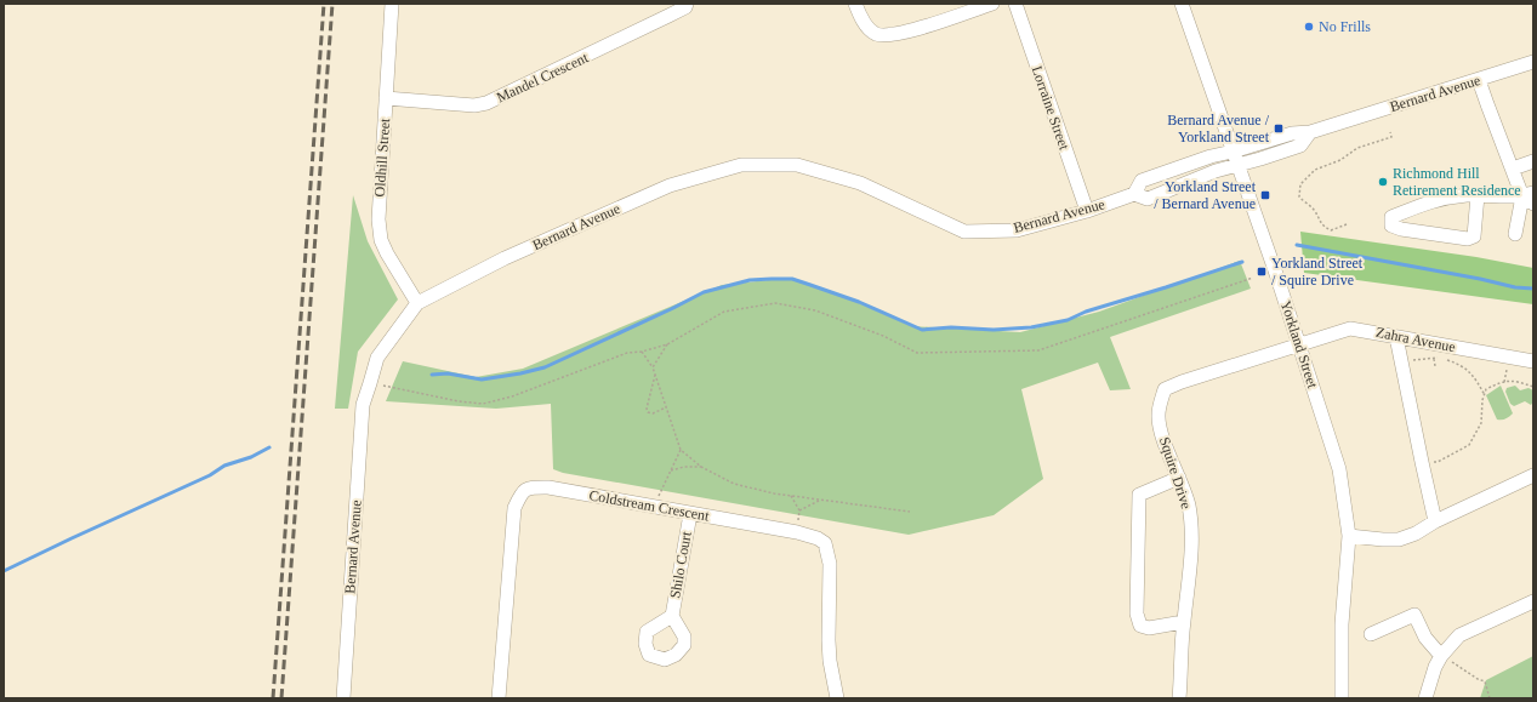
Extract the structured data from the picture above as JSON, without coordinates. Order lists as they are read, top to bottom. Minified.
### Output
{"streets":{"street":["Mandel Crescent","Bernard Avenue","Lorraine Street","Oldhill Street","Zahra Avenue","Yorkland Street","Squire Drive","Coldstream Crescent","Shilo Court"]},"crossings":[["Mandel Crescent","Oldhill Street"],["Bernard Avenue","Lorraine Street"],["Bernard Avenue","Oldhill Street"],["Bernard Avenue","Yorkland Street"],["Zahra Avenue","Yorkland Street"],["Zahra Avenue","Squire Drive"],["Yorkland Street","Squire Drive"],["Coldstream Crescent","Shilo Court"]],"places":{"other":["No Frills","Richmond Hill Retirement Residence"],"transit":["Bernard Avenue / Yorkland Street","Yorkland Street / Bernard Avenue","Yorkland Street / Squire Drive"]}}
